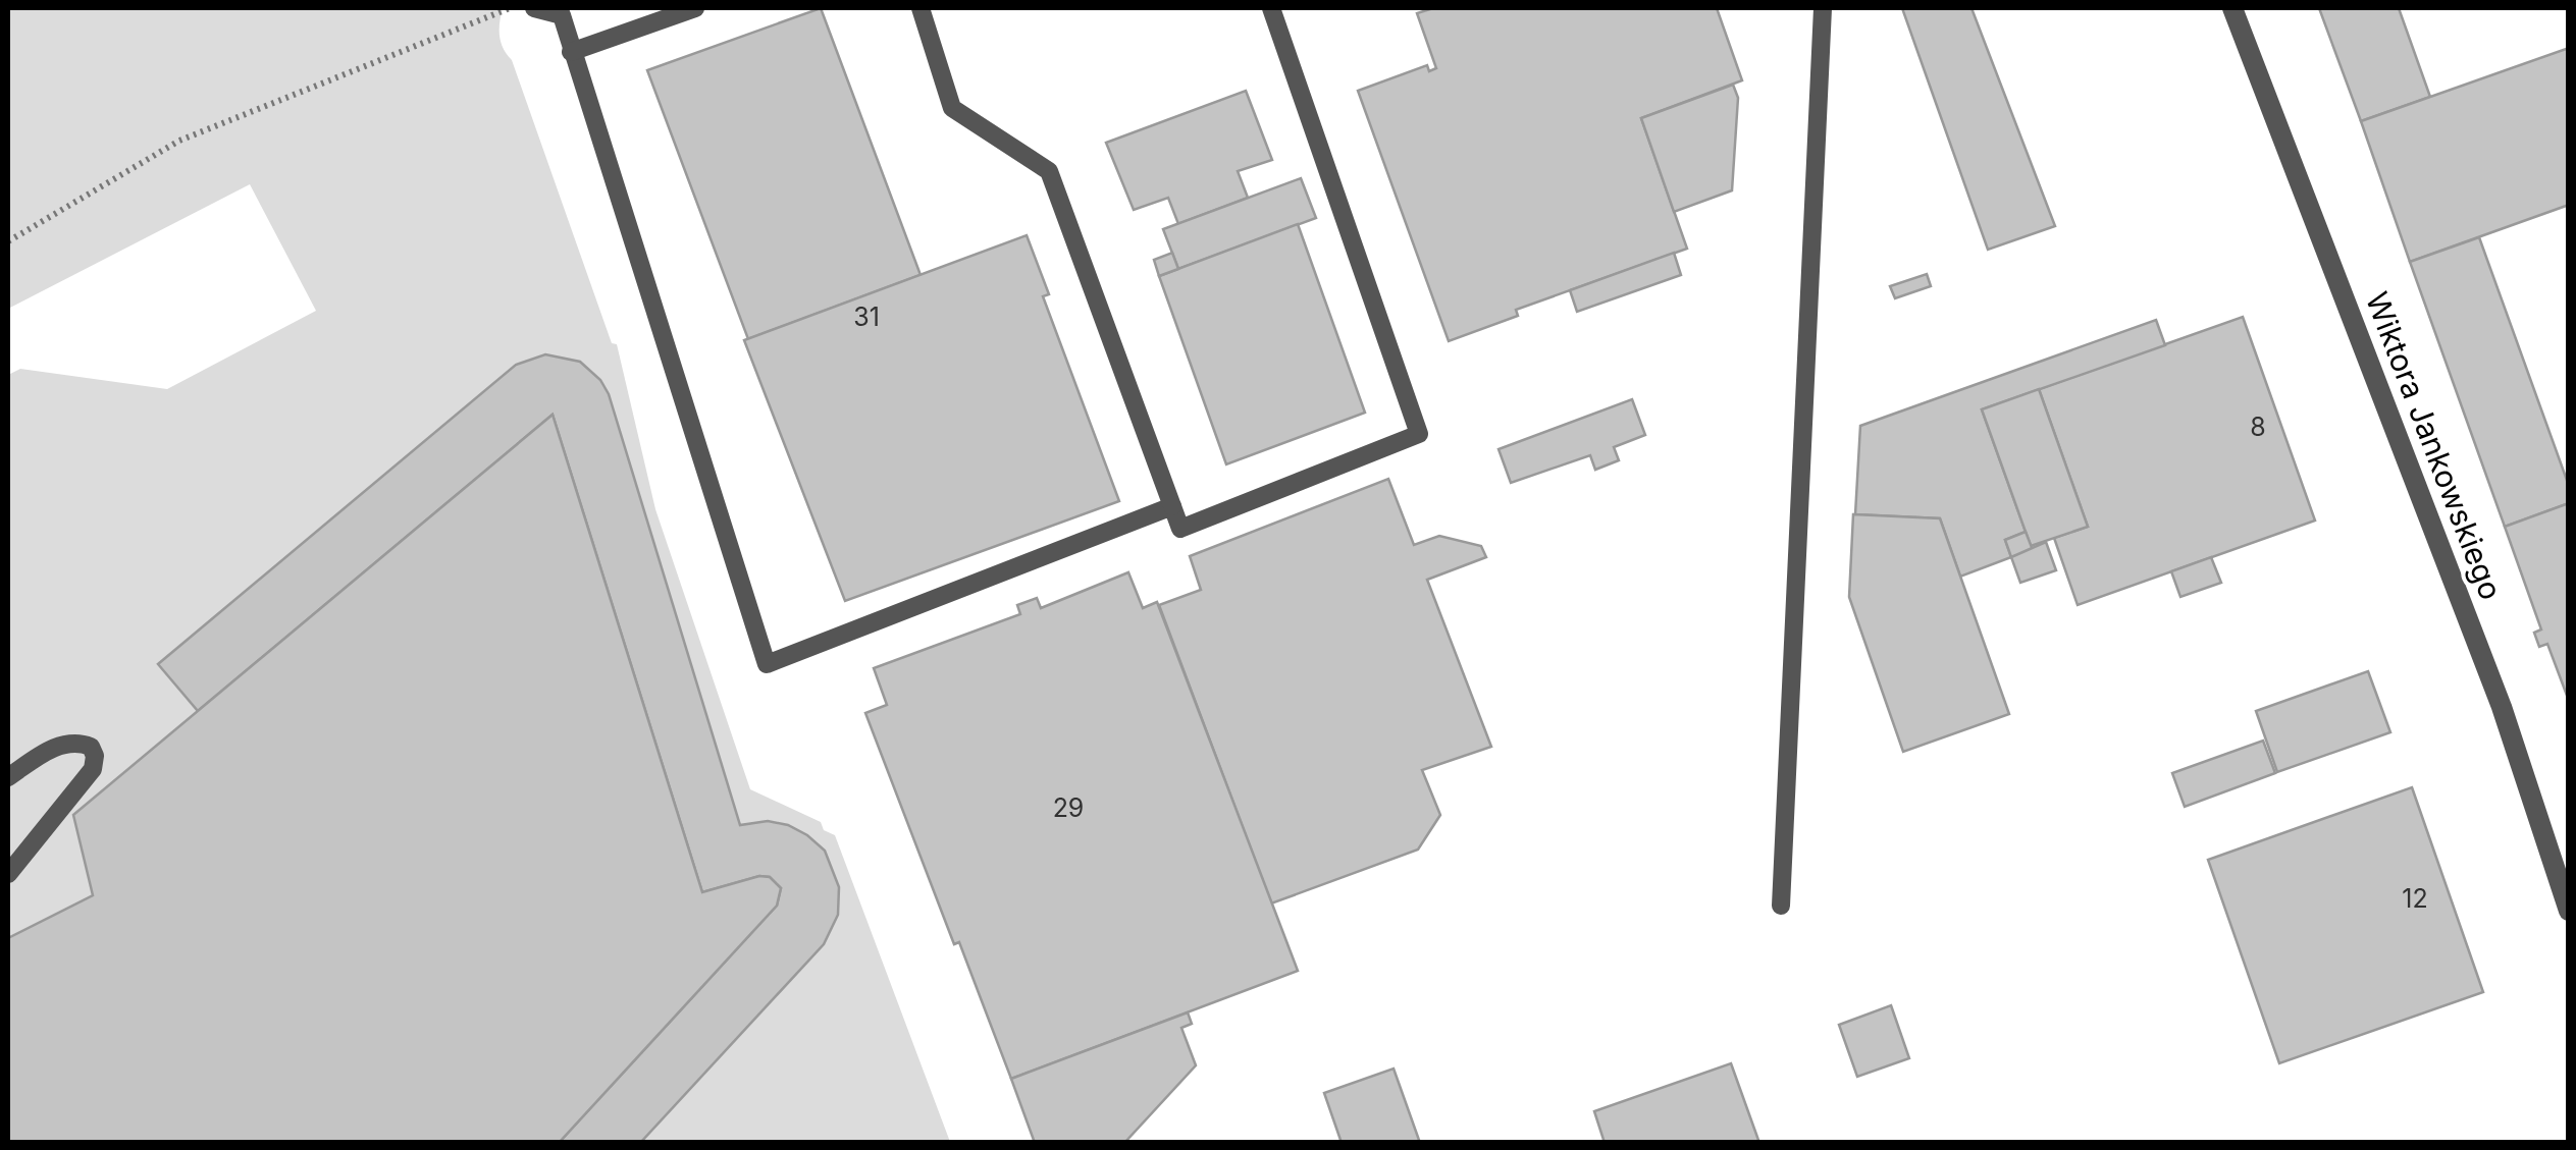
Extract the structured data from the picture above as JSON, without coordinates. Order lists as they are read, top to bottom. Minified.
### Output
{"streets":{"street":["Wiktora Jankowskiego"]},"house_numbers":["31","8","29","12"]}
